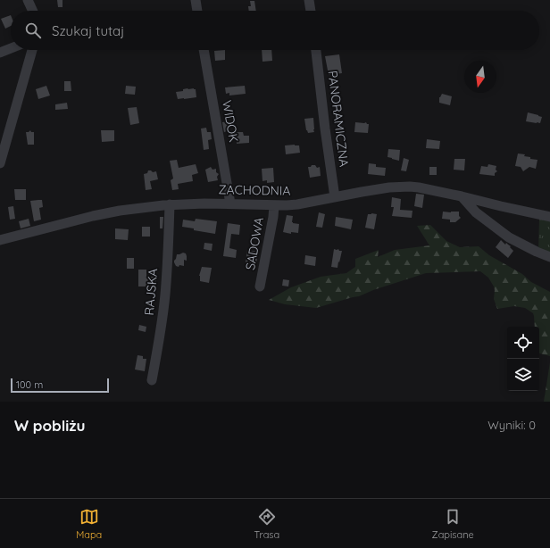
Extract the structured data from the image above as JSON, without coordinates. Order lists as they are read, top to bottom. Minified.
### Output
{"streets":{"street":["PANORAMICZNA","WIDOK","ZACHODNIA","SADOWA","RAJSKA"]},"crossings":[["PANORAMICZNA","ZACHODNIA"],["WIDOK","ZACHODNIA"],["ZACHODNIA","SADOWA"],["ZACHODNIA","RAJSKA"]],"scale_bar":"100 m","north":"bottom","page":{"search":"Szukaj tutaj","scale":"100 m","heading":["W pobliżu","Wyniki: 0"],"nav":["Mapa","Trasa","Zapisane"]}}
